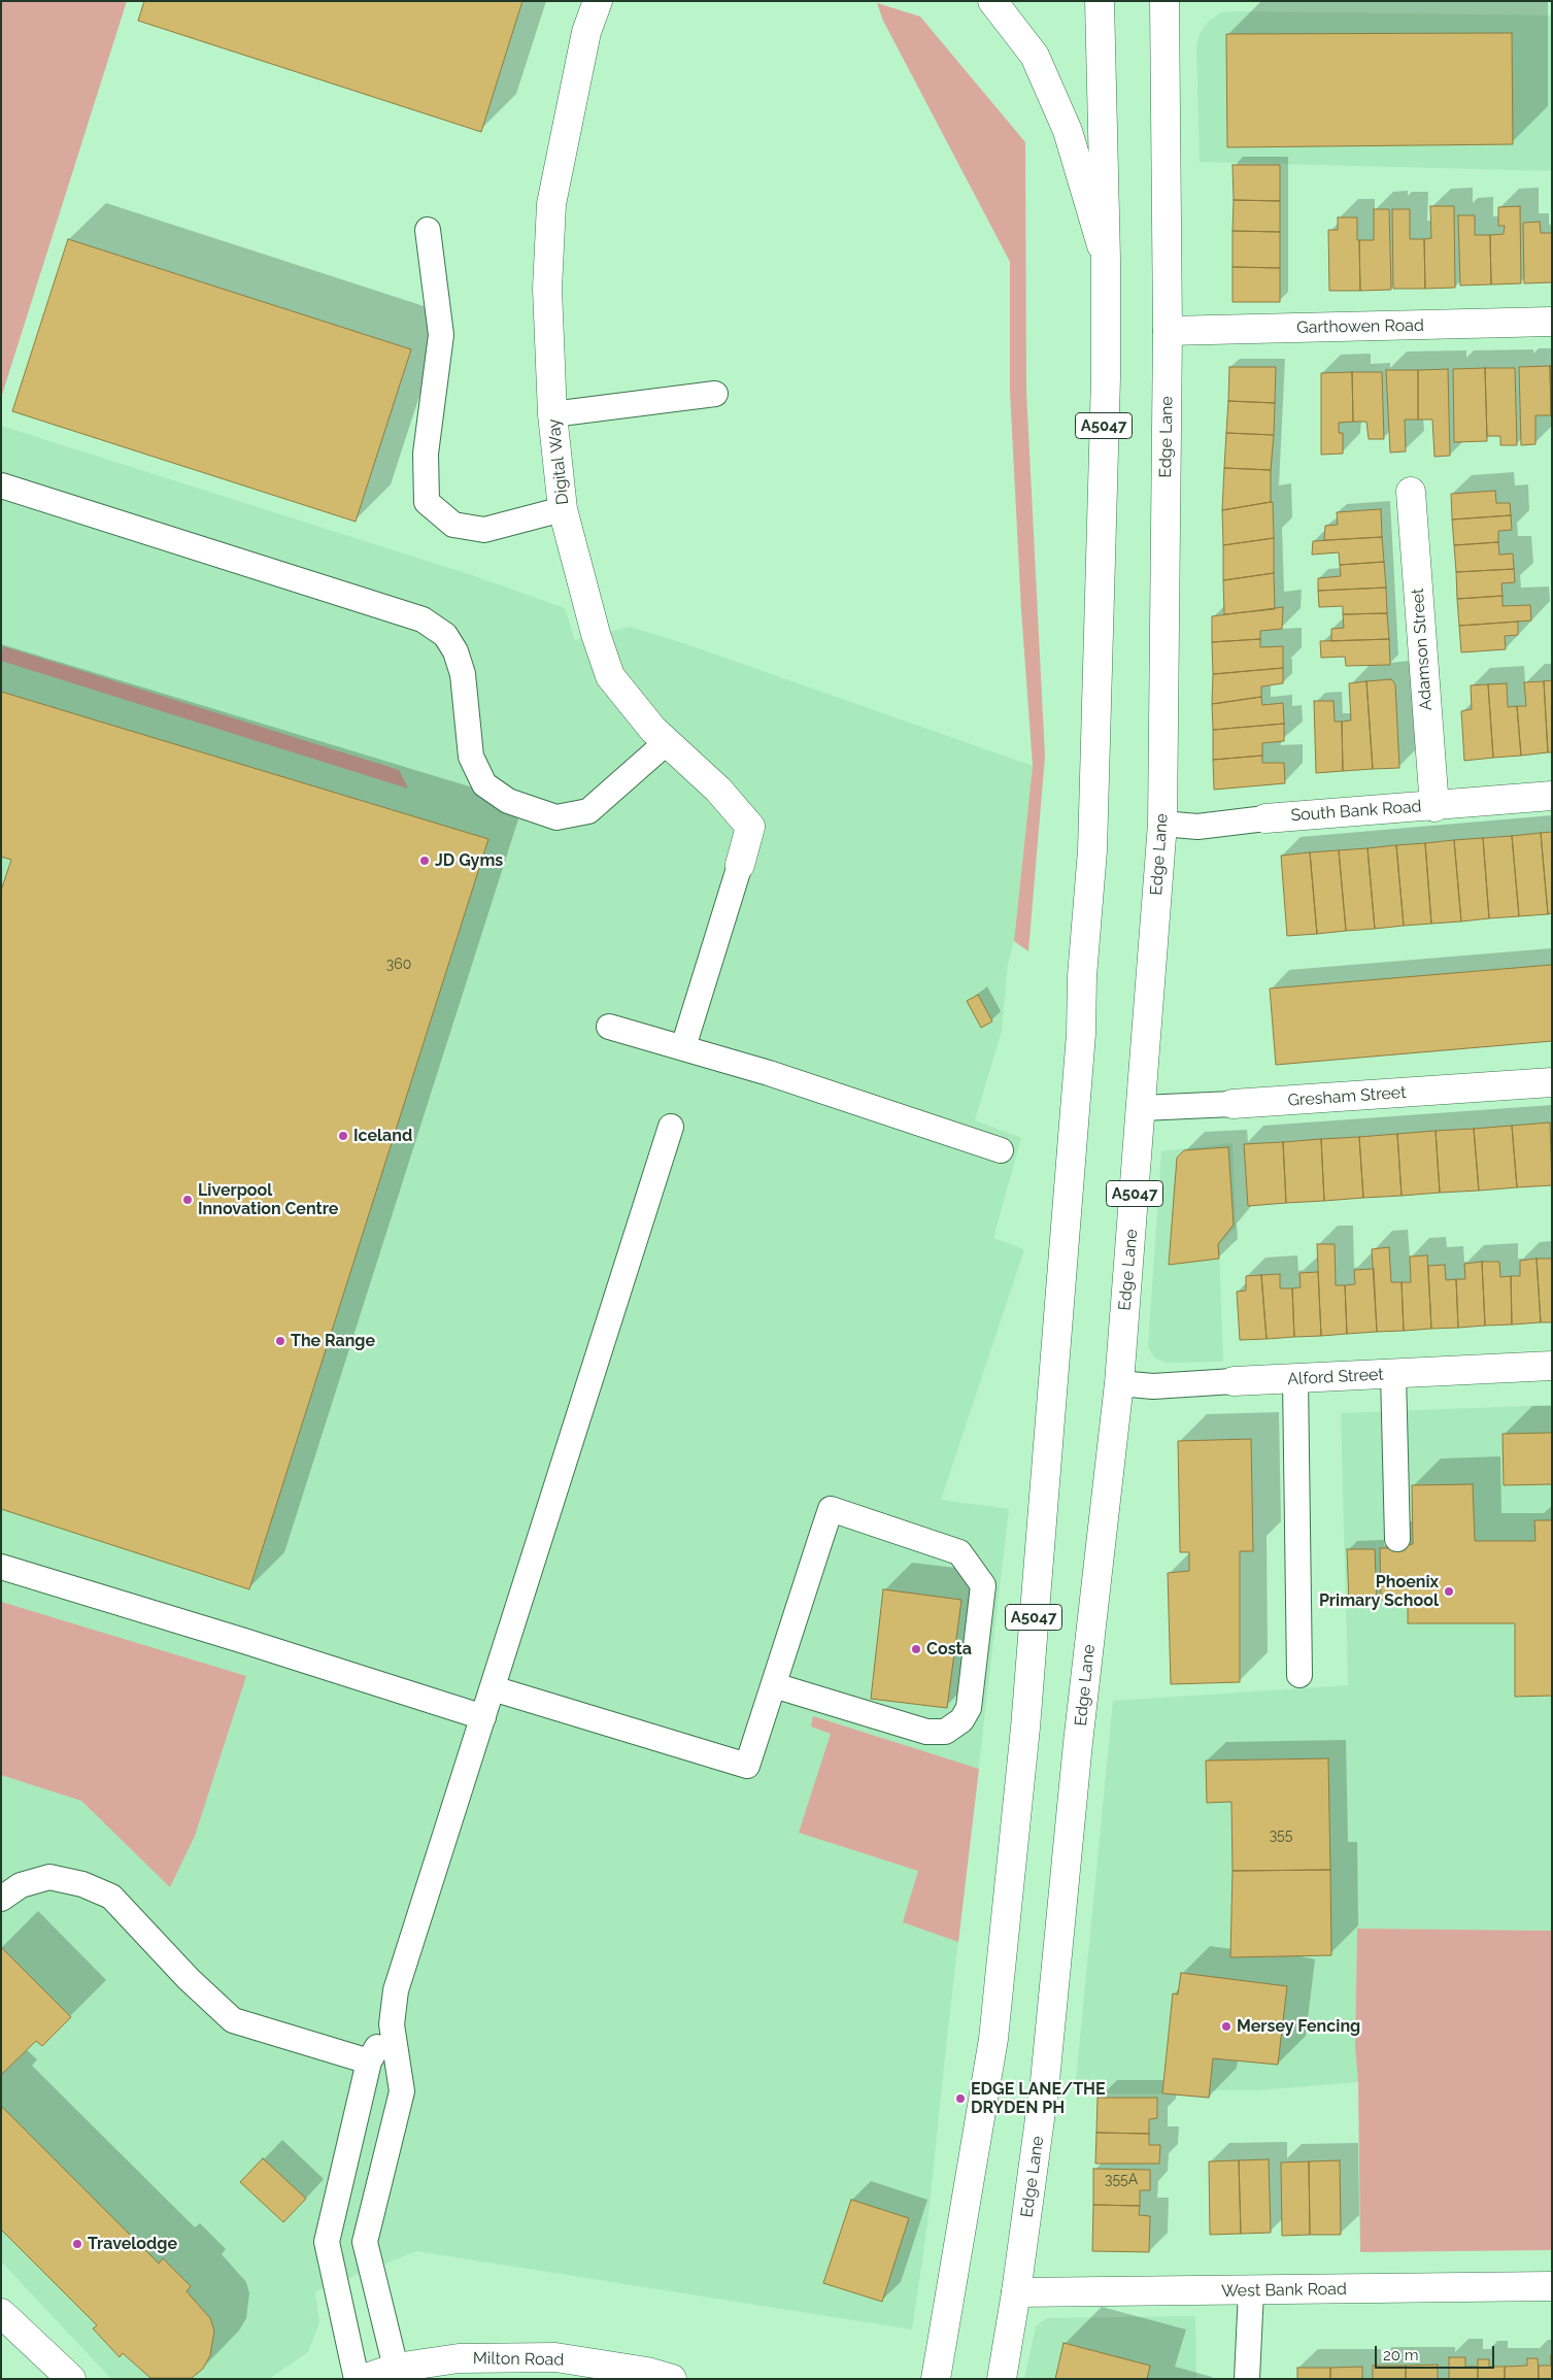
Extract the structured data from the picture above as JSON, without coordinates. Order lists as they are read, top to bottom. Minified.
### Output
{"streets":{"main road":["Garthowen Road","A5047","Edge Lane","Digital Way","Adamson Street","South Bank Road","Gresham Street","Alford Street","West Bank Road","Milton Road"]},"crossings":[["Garthowen Road","Edge Lane"],["Edge Lane","South Bank Road"],["Edge Lane","Gresham Street"],["Edge Lane","Alford Street"],["Edge Lane","West Bank Road"],["Adamson Street","South Bank Road"]],"places":["JD Gyms","Iceland","Liverpool Innovation Centre","The Range","Phoenix Primary School","Costa","Mersey Fencing","EDGE LANE/THE DRYDEN PH","Travelodge"],"house_numbers":["360","355","355A"],"scale_bar":"20 m"}
